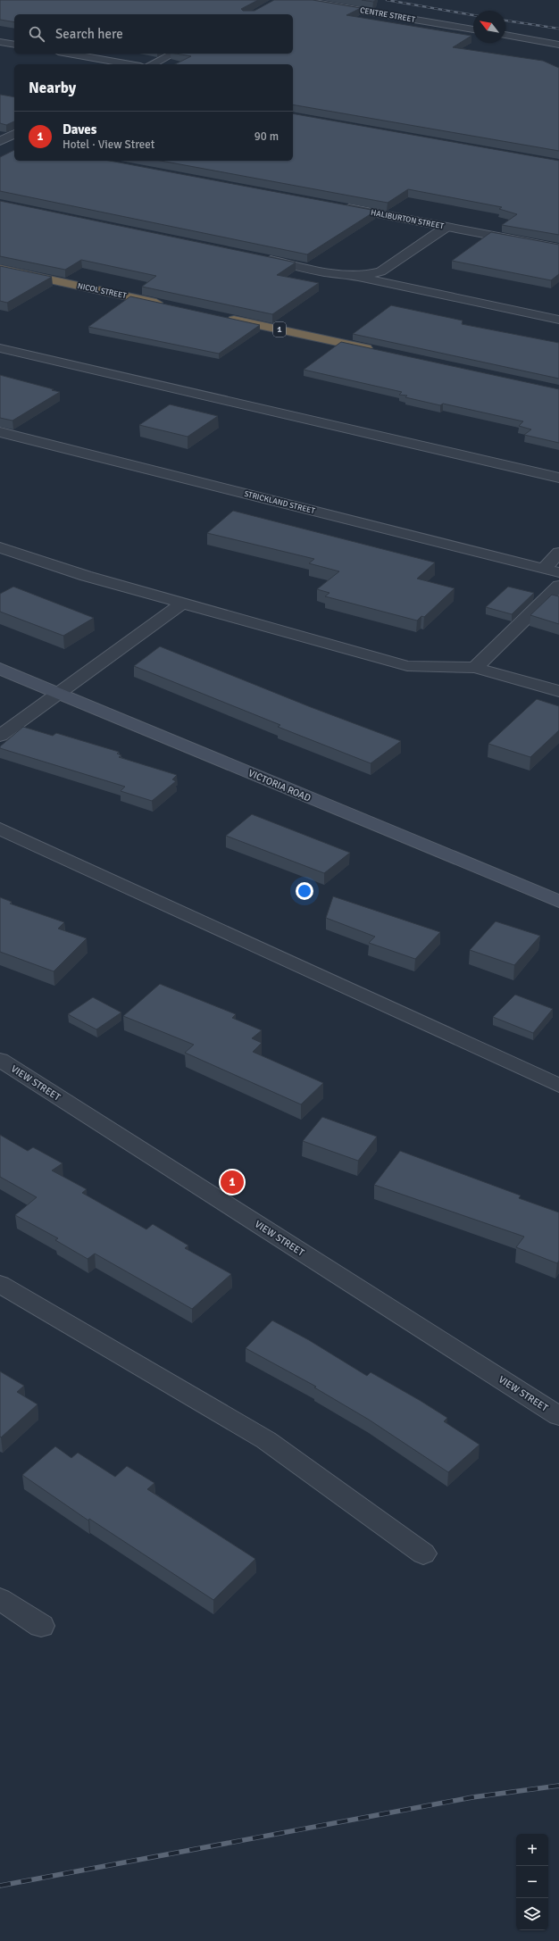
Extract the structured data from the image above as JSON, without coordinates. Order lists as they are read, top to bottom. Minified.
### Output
{"streets":{"highway":["NICOL STREET","1"],"street":["CENTRE STREET","HALIBURTON STREET","STRICKLAND STREET","VICTORIA ROAD","VIEW STREET"]},"north":"top left","page":{"search":"Search here","heading":"Nearby","list":[{"mark":"1","name":"Daves","note":"Hotel · View Street","value":"90 m"}],"pins":"1","map_buttons":["+","−"]}}
